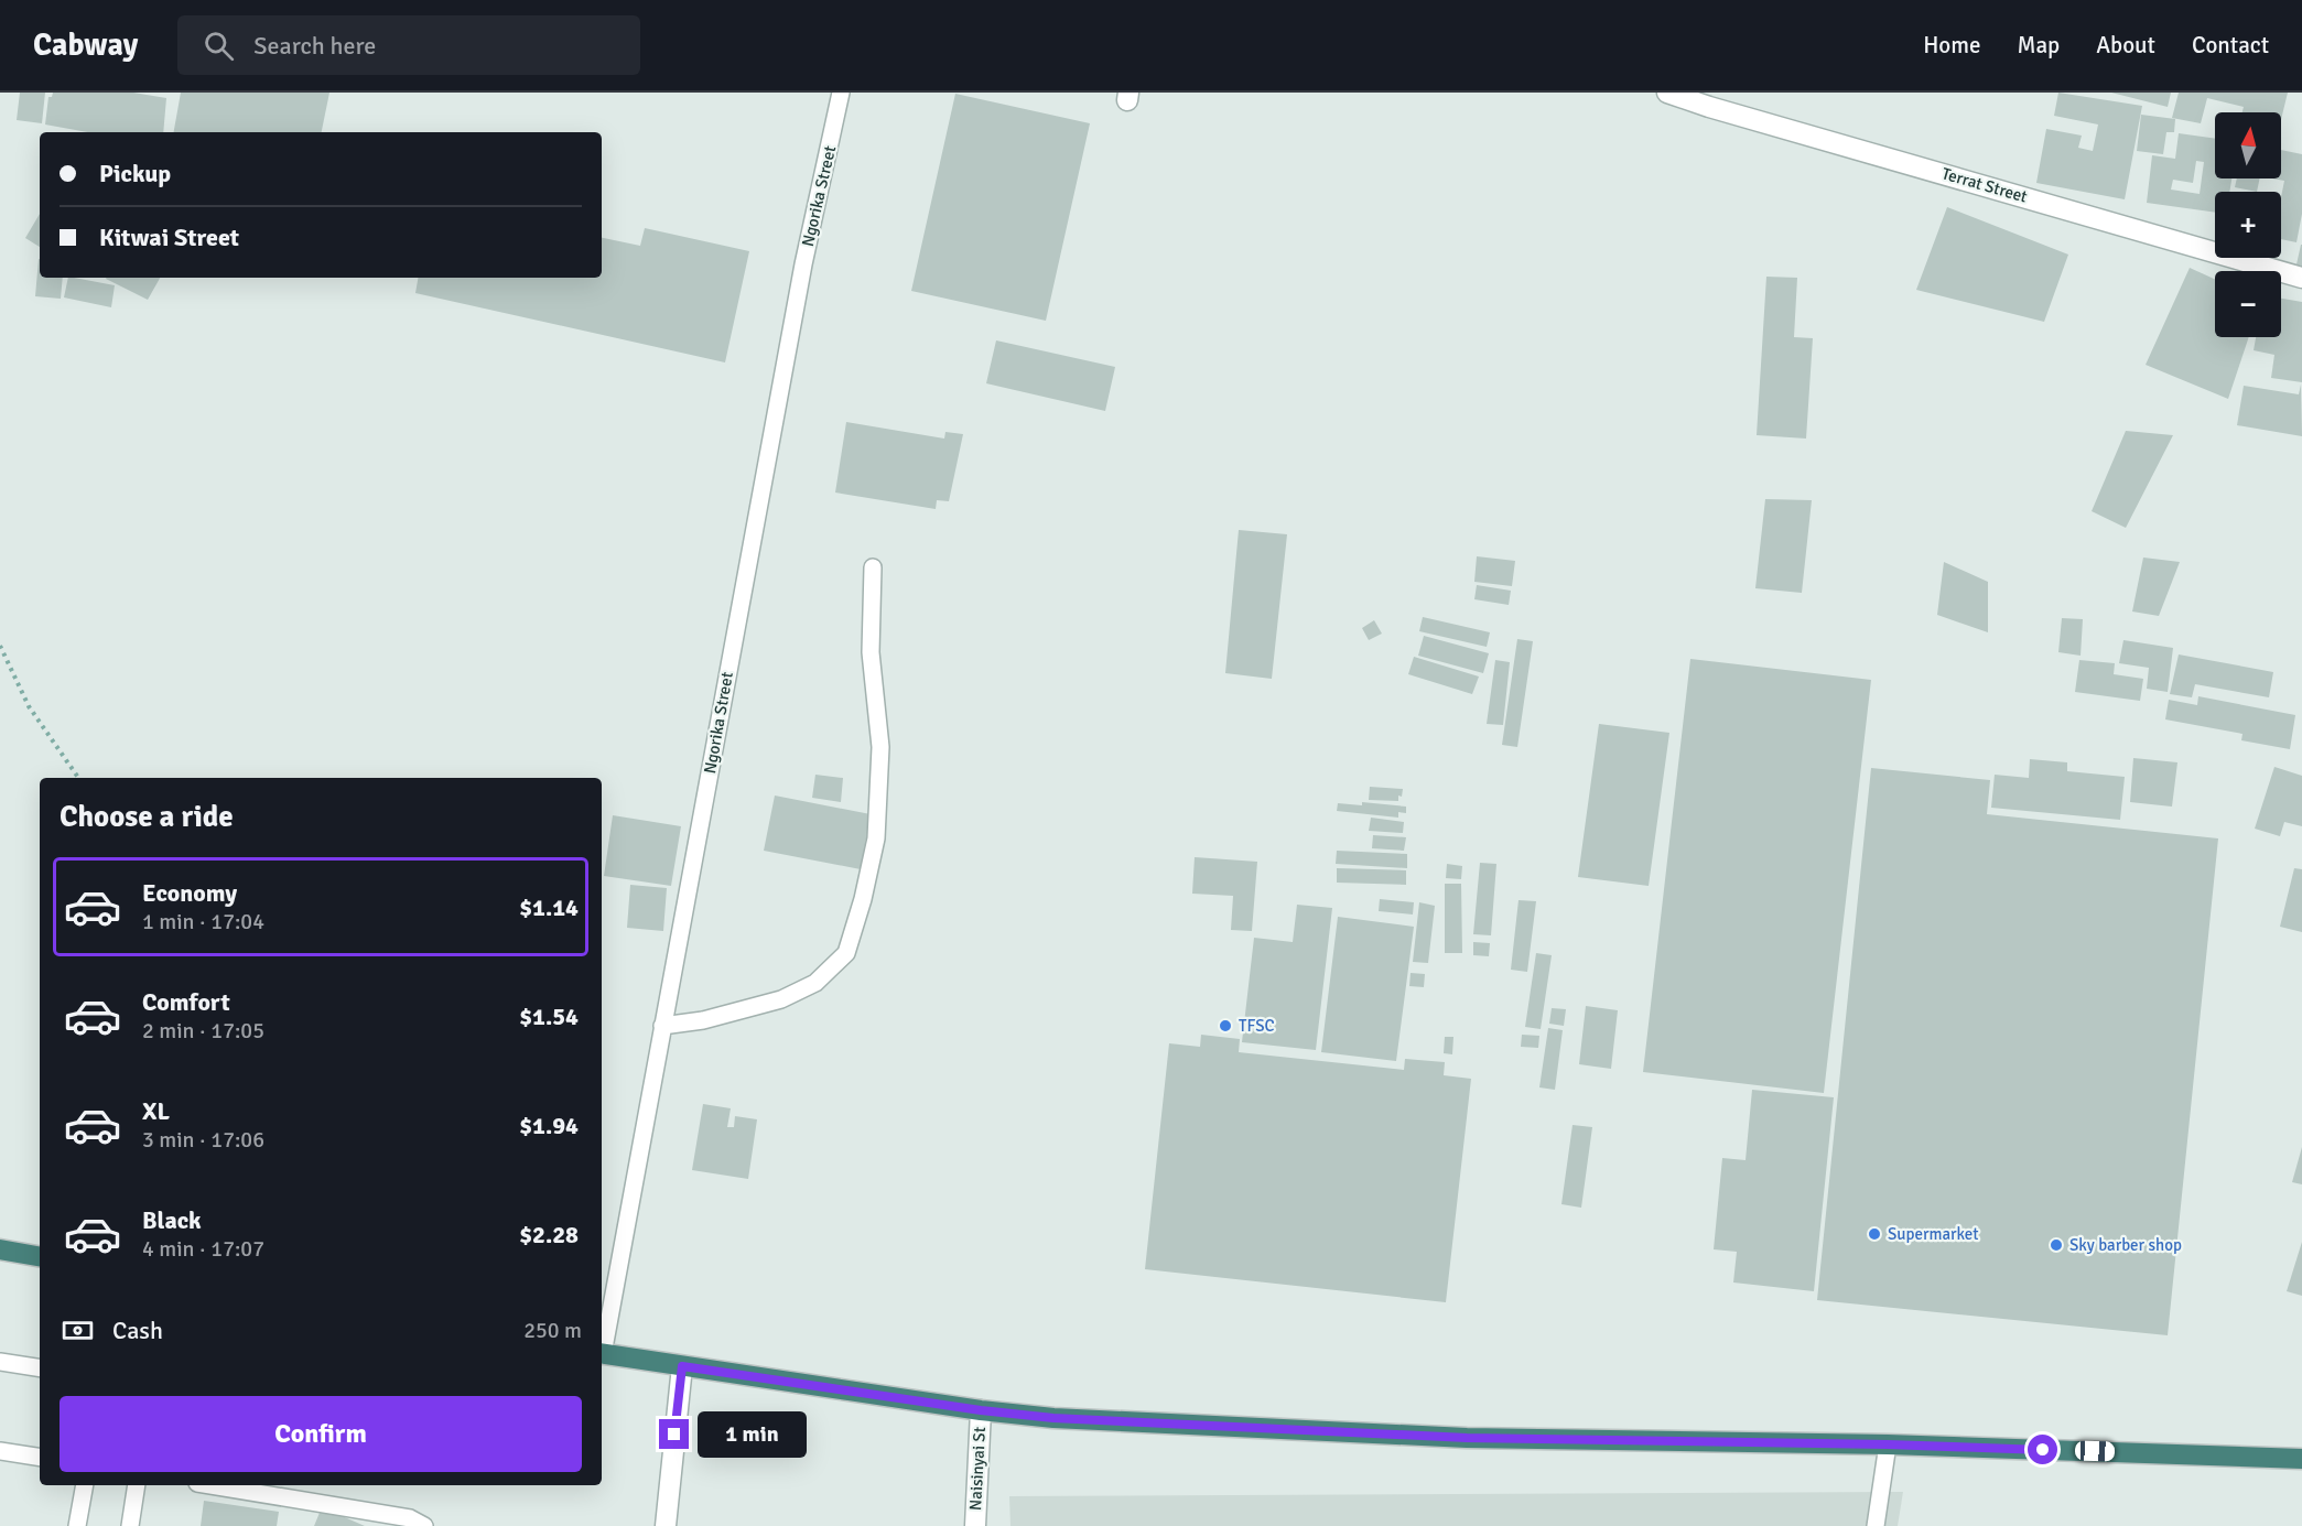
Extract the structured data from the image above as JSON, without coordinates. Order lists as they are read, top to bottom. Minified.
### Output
{"streets":{"street":["Terrat Street","Naisinyai St"],"lane":["Ngorika Street"]},"places":["TFSC","Supermarket","Sky barber shop"],"north":"top","page":{"header":"Cabway","search":"Search here","nav":["Home","Map","About","Contact"],"map_buttons":["+","−"],"banner":["Pickup","Kitwai Street"],"heading":"Choose a ride","list":[{"name":"Economy","note":"1 min · 17:04","value":"$1.14"},{"name":"Comfort","note":"2 min · 17:05","value":"$1.54"},{"name":"XL","note":"3 min · 17:06","value":"$1.94"},{"name":"Black","note":"4 min · 17:07","value":"$2.28"}],"pay":["Cash","250 m"],"buttons":"Confirm","bubble":"1 min"}}
